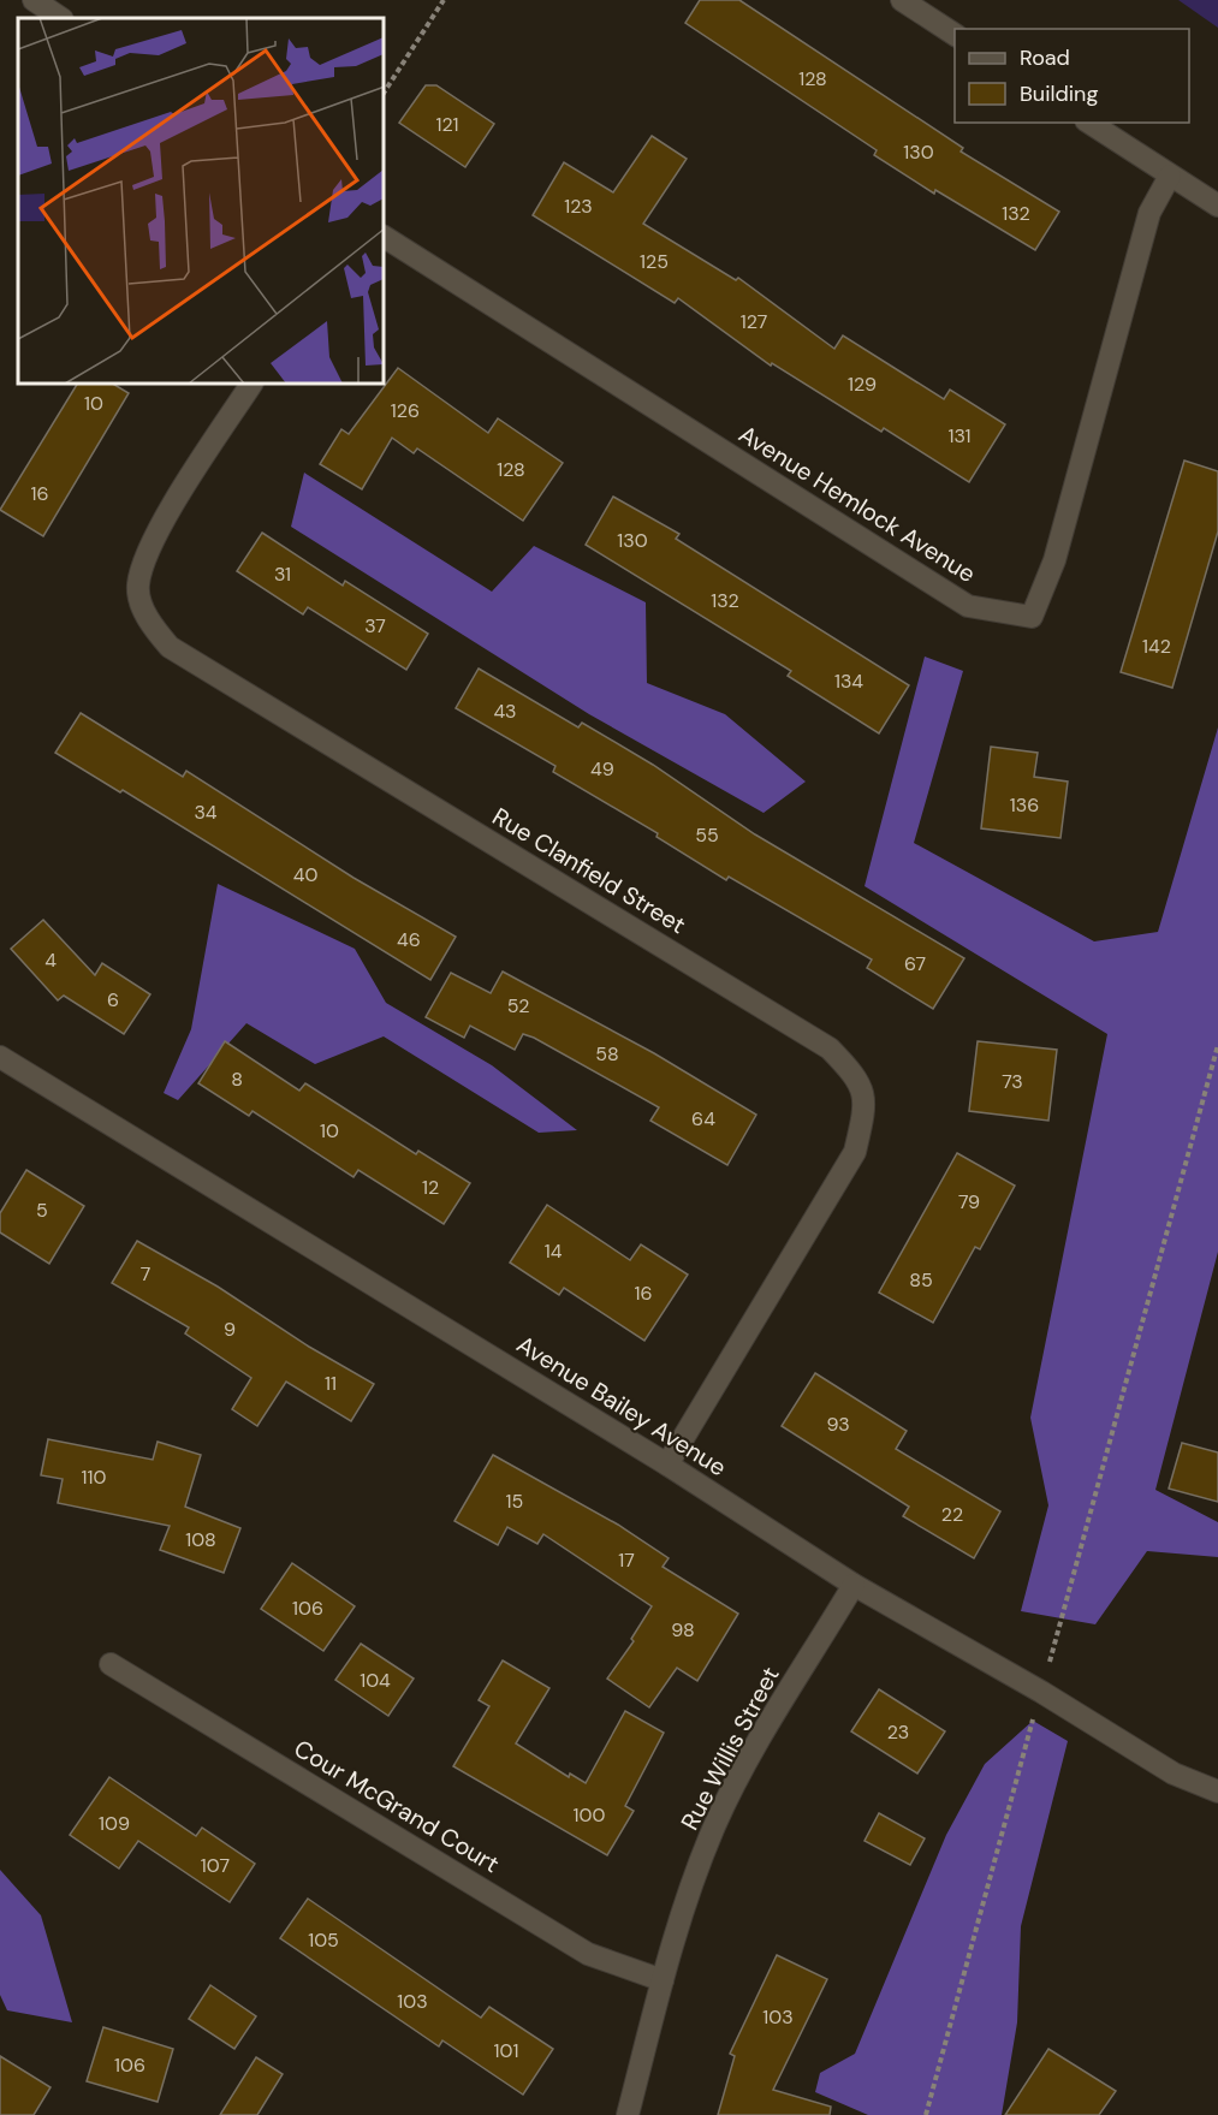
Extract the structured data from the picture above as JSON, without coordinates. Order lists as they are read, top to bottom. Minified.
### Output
{"streets":{"street":["Avenue Hemlock Avenue","Rue Clanfield Street","Avenue Bailey Avenue","Rue Willis Street","Cour McGrand Court"]},"crossings":[["Rue Clanfield Street","Avenue Bailey Avenue"],["Avenue Bailey Avenue","Rue Willis Street"],["Rue Willis Street","Cour McGrand Court"]],"house_numbers":["128","121","130","123","132","125","127","129","10","126","131","128","16","130","31","132","37","142","134","43","49","136","34","55","40","46","4","67","6","52","58","8","73","64","10","12","79","5","14","7","85","16","9","11","93","110","15","22","108","17","106","98","104","23","100","109","107","105","103","103","101","106"],"legend":["Road","Building"]}
